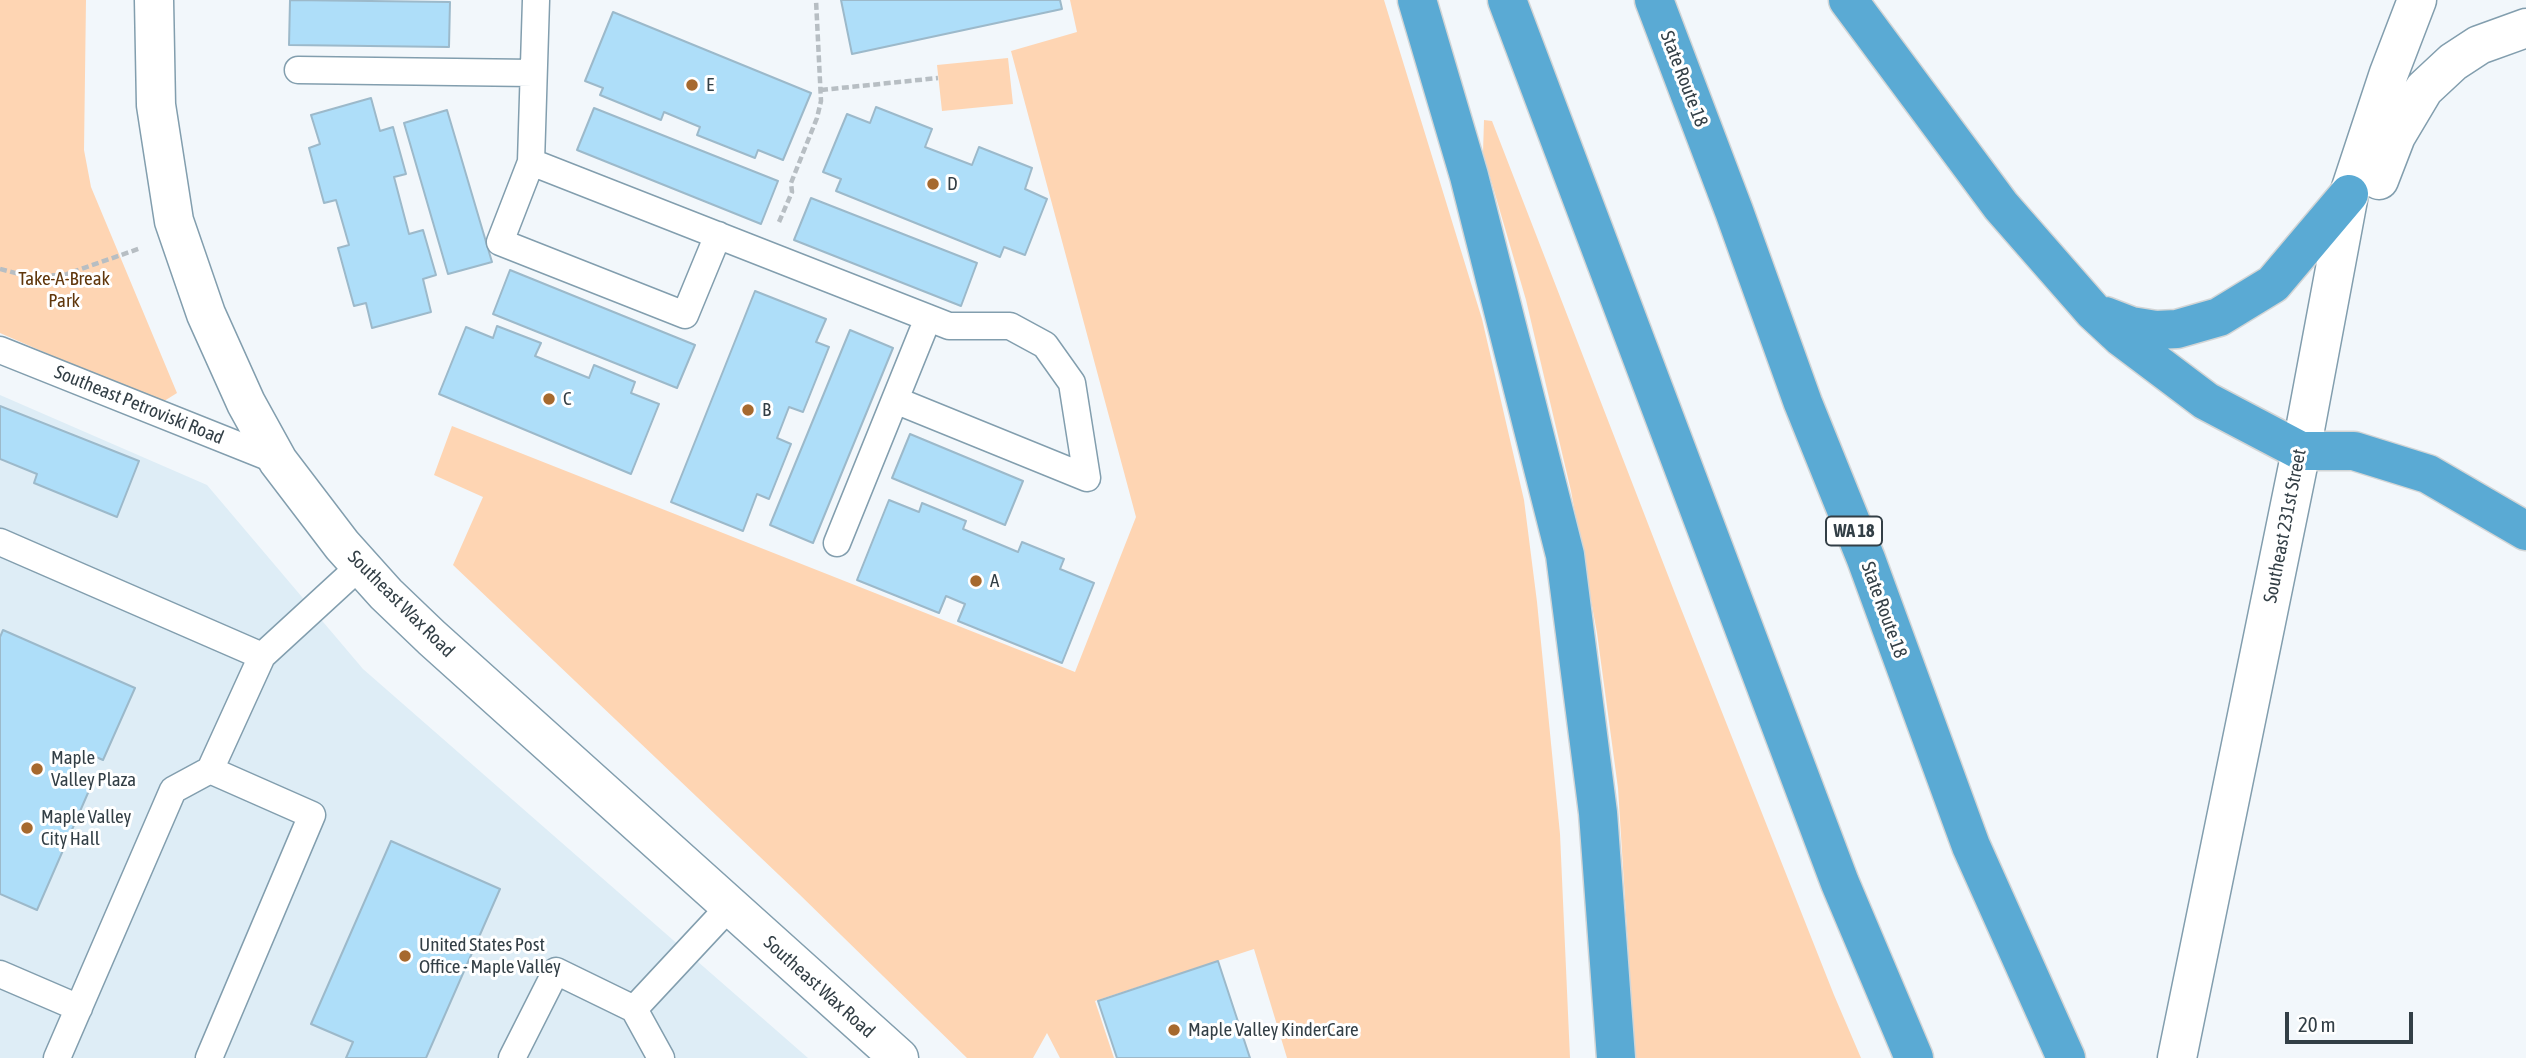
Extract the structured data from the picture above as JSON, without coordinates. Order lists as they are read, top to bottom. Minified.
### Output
{"streets":{"highway":["State Route 18","WA 18"],"main road":["Southeast 231st Street","Southeast Wax Road"],"lane":["Southeast Petroviski Road"]},"crossings":[["Southeast Petroviski Road","Southeast Wax Road"]],"parks":["Take-A-Break Park"],"places":["E","D","C","B","A","Maple Valley Plaza","Maple Valley City Hall","United States Post Office - Maple Valley","Maple Valley KinderCare"],"scale_bar":"20 m"}
